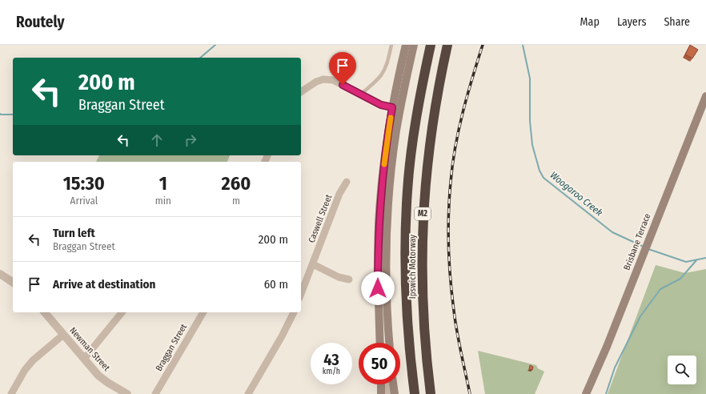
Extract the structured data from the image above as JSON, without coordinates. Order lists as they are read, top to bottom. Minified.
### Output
{"streets":{"highway":["M2","Ipswich Motorway"],"main road":["Brisbane Terrace"],"street":["Caswell Street","Braggan Street","Newman Street"]},"water":["Woogaroo Creek"],"page":{"header":"Routely","nav":["Map","Layers","Share"],"turn":["200 m","Braggan Street"],"eta":["15:30","Arrival","1","min","260","m"],"list":[{"name":"Turn left","note":"Braggan Street","value":"200 m"},{"name":"Arrive at destination","value":"60 m"}],"speed":"43 km/h","limit":"50"}}
